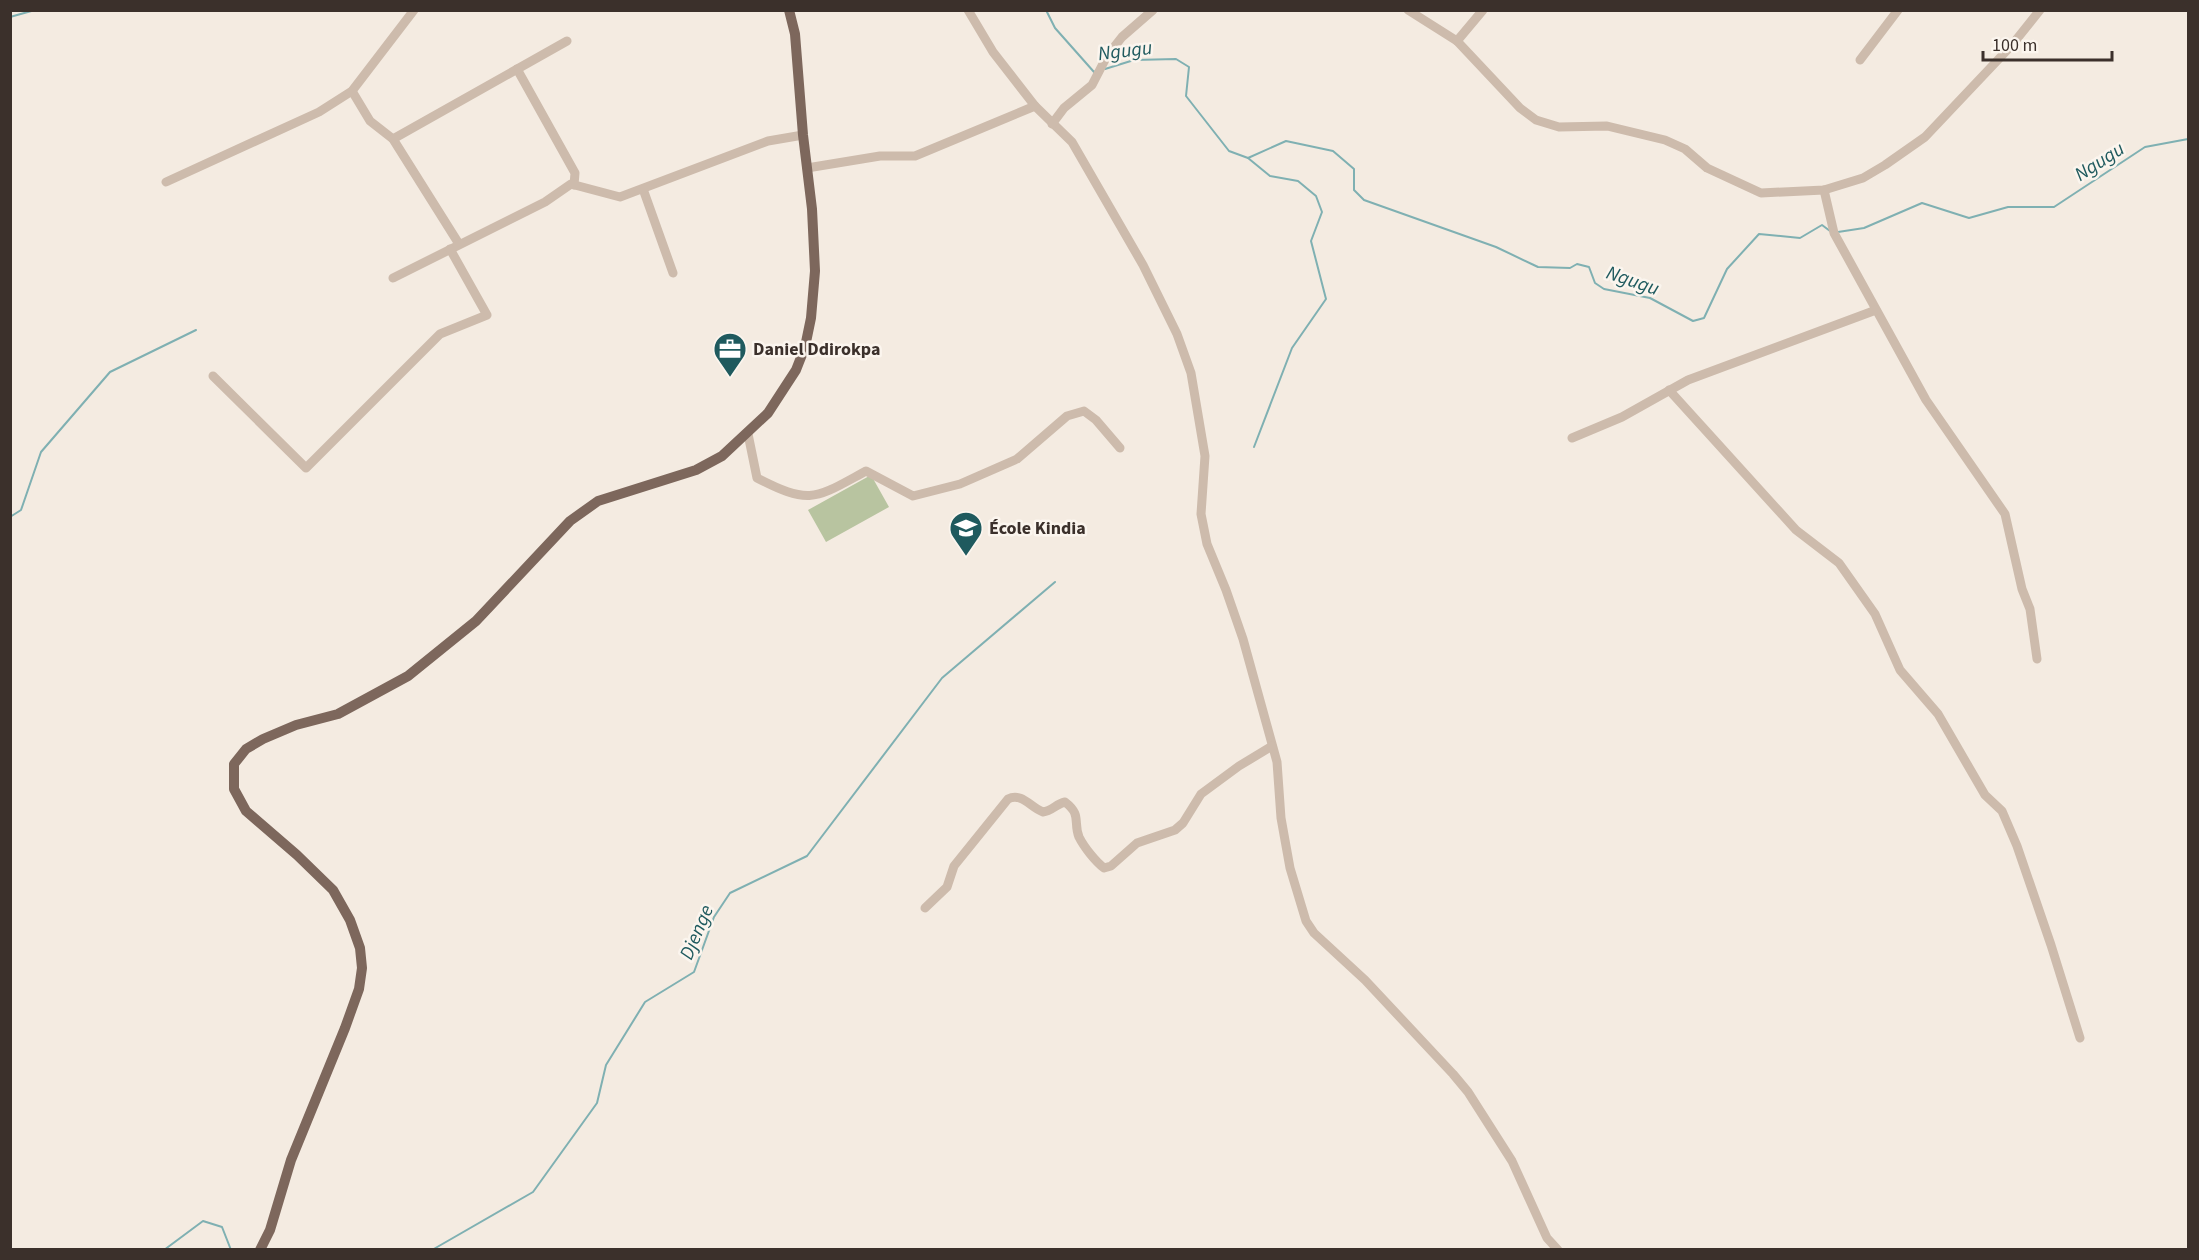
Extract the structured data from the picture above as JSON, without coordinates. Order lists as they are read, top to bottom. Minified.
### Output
{"water":["Ngugu","Djenge"],"places":{"office":["Daniel Ddirokpa"],"school or university":["École Kindia"]},"scale_bar":"100 m"}
